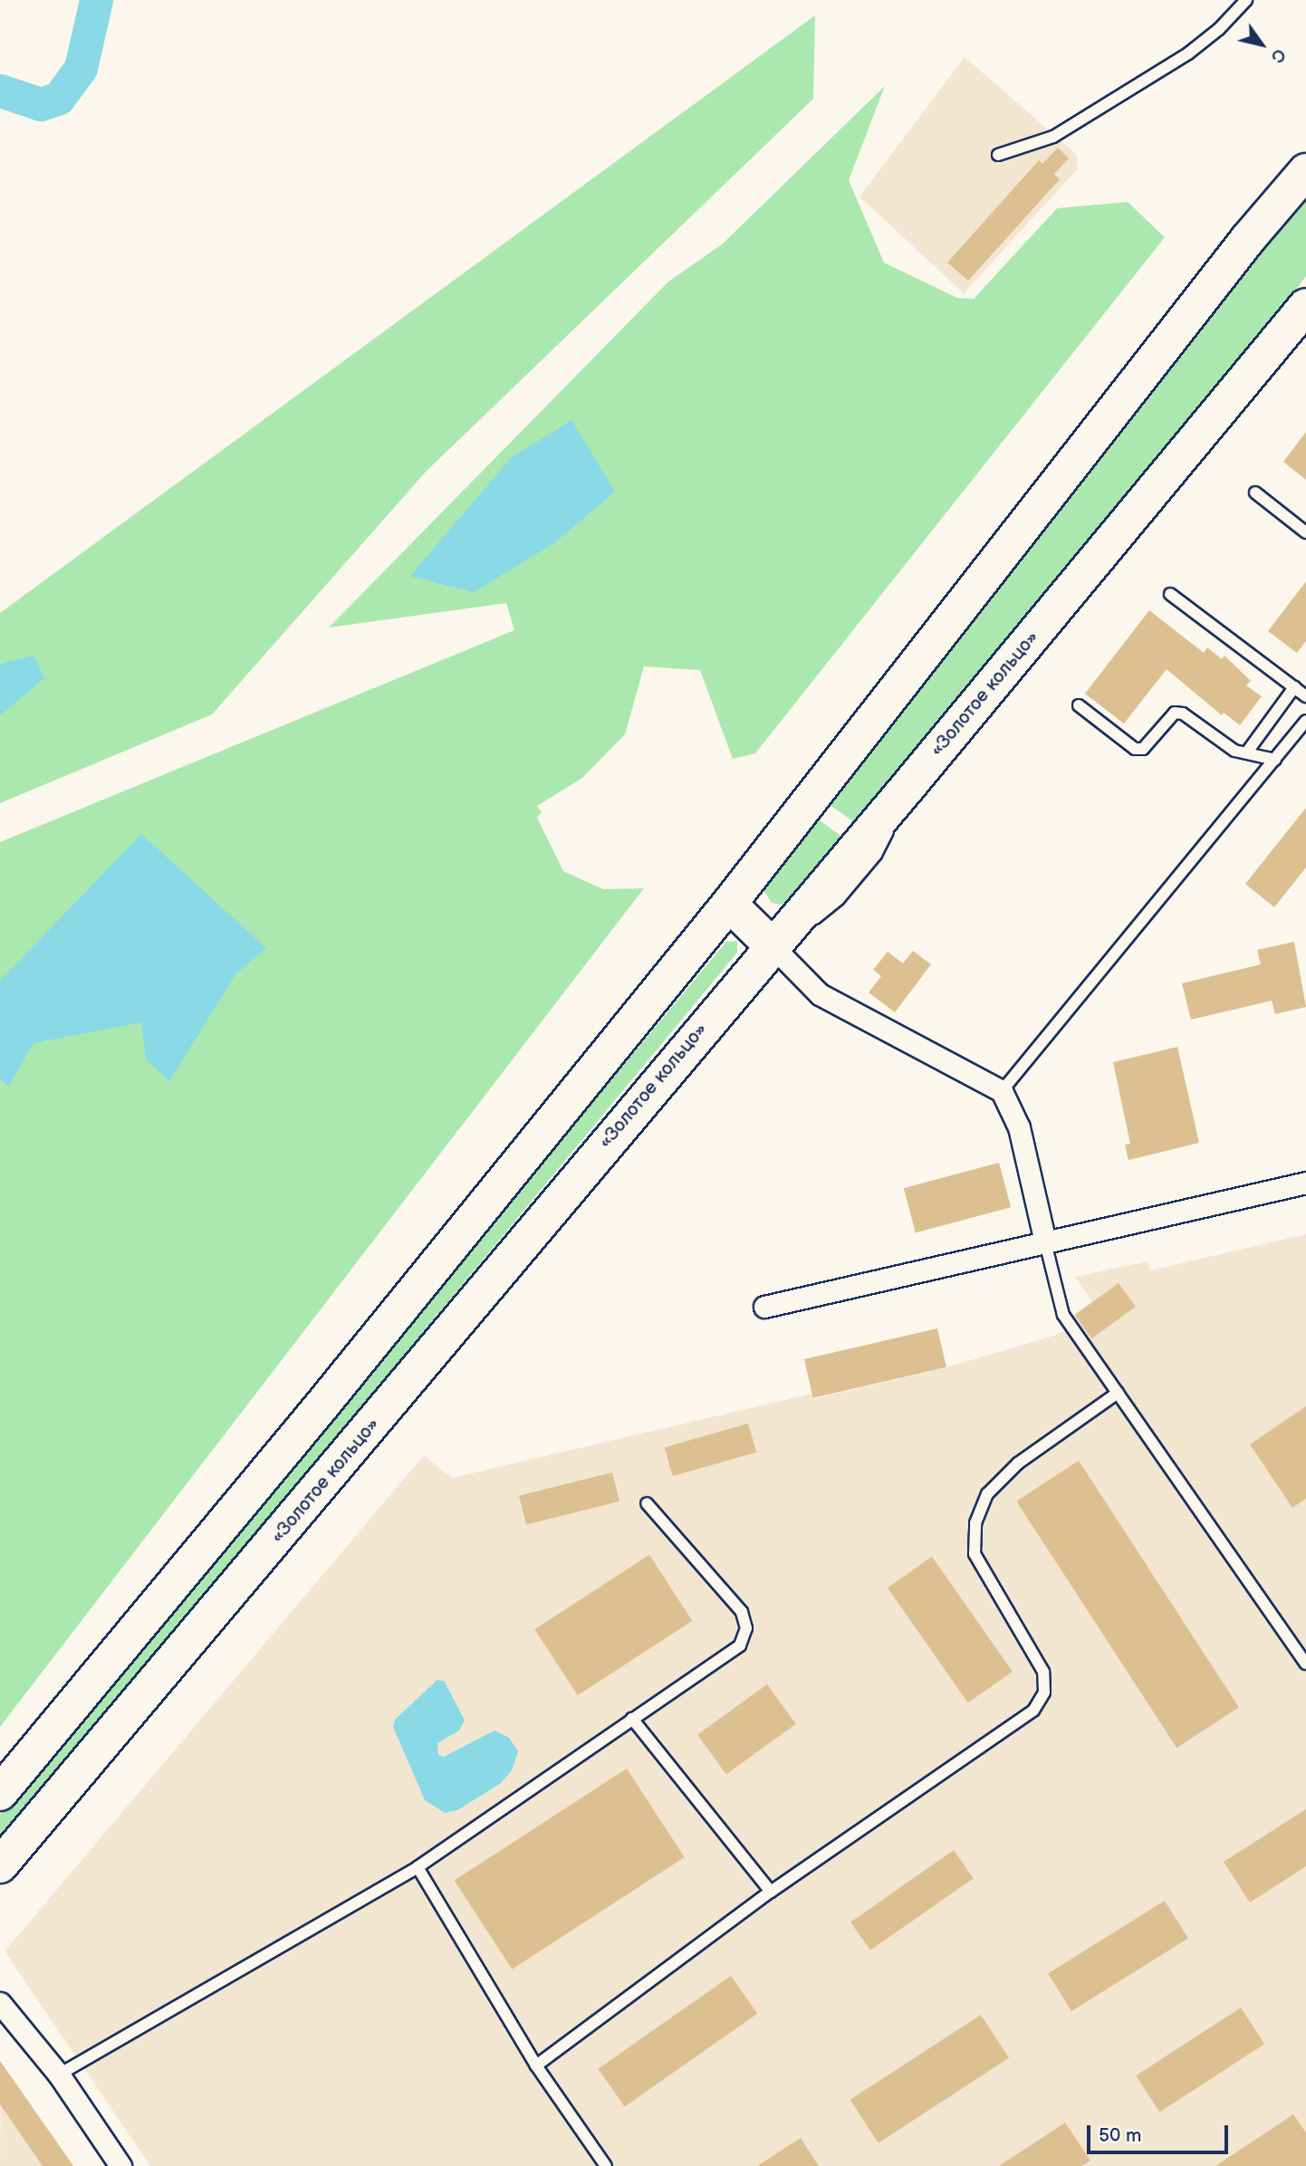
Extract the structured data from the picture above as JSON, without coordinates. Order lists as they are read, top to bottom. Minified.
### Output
{"streets":{"highway":["«Золотое кольцо»"]},"scale_bar":"50 m","north":"bottom right"}
